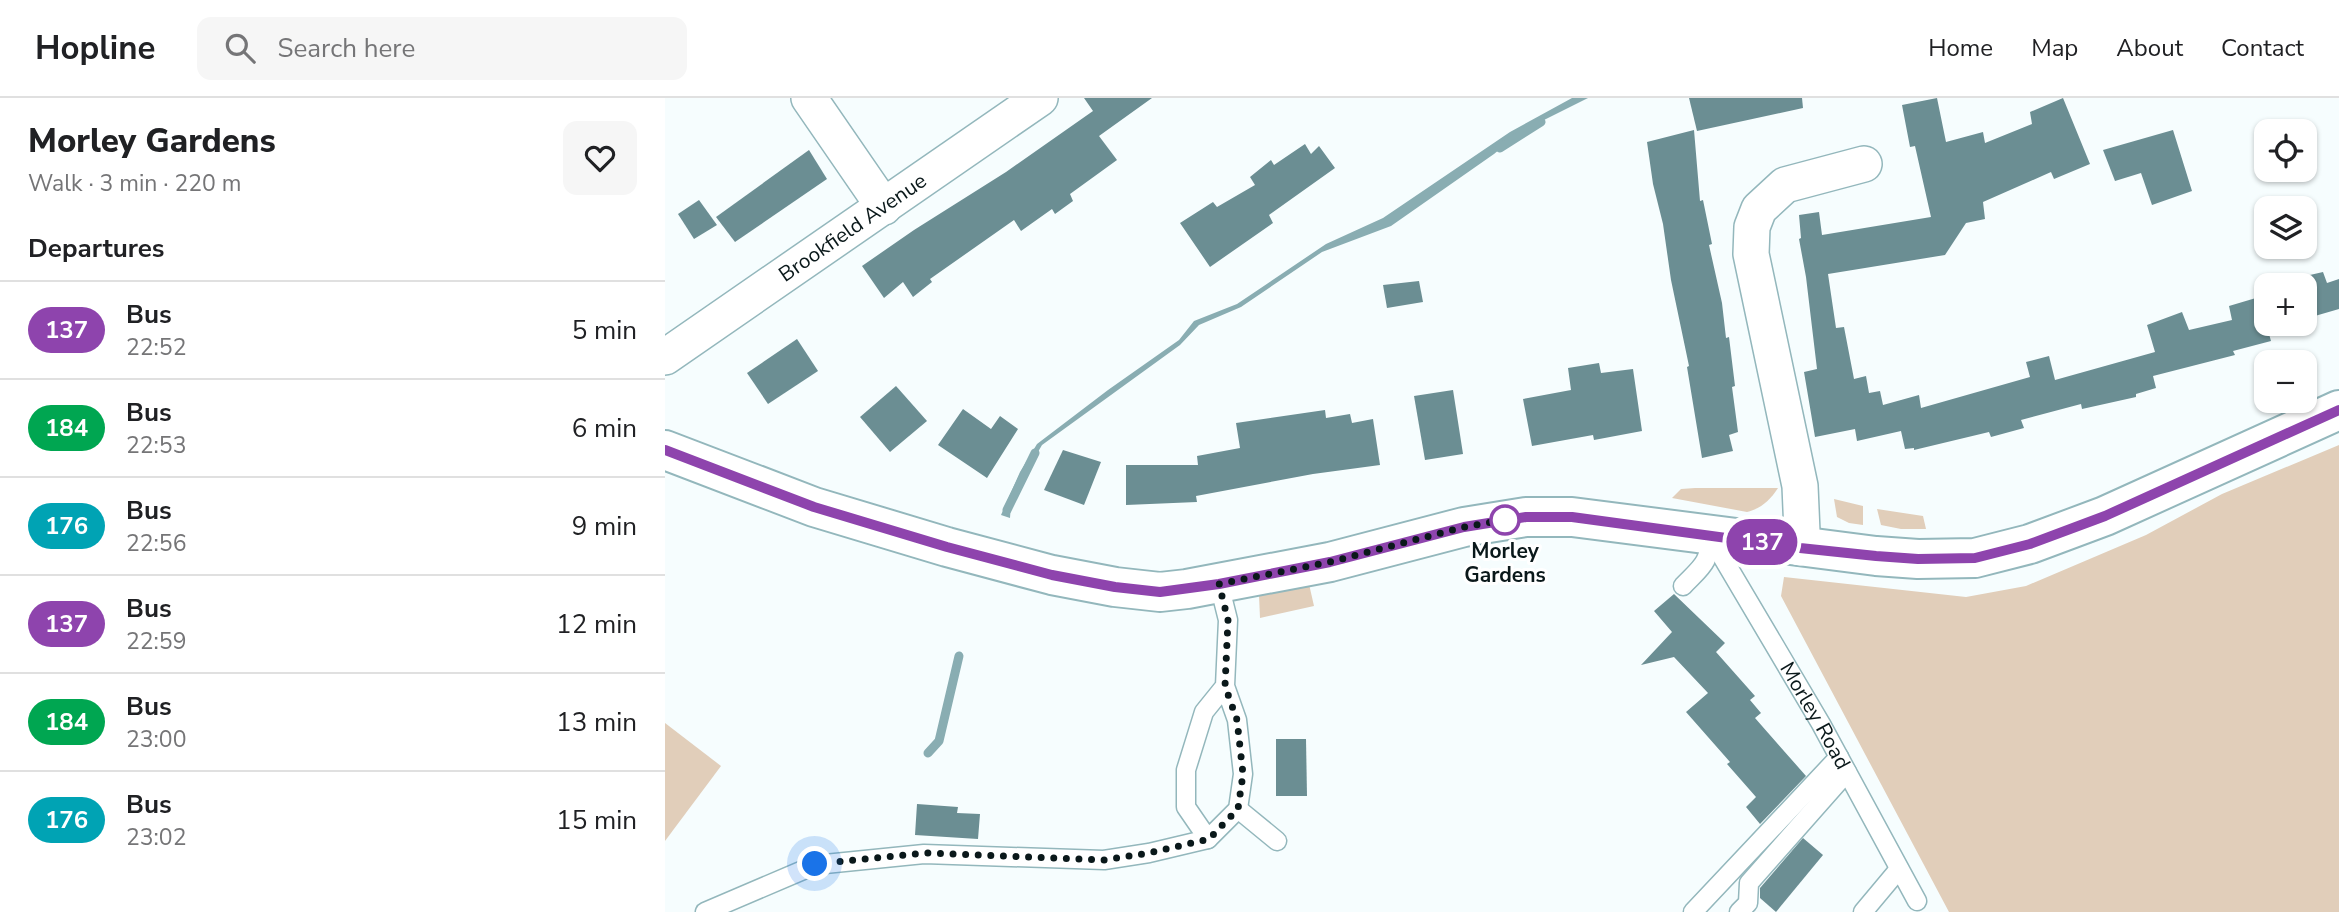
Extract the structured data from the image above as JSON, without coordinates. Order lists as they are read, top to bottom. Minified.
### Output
{"streets":{"street":["Brookfield Avenue"],"lane":["Morley Road"]},"places":["Morley Gardens"],"lines":["bus line 137"],"page":{"header":"Hopline","search":"Search here","nav":["Home","Map","About","Contact"],"heading":[["Morley Gardens","Walk · 3 min · 220 m"],"Departures"],"on_map":"137","map_buttons":["+","−"],"list":[{"mark":"137","name":"Bus","note":"22:52","value":"5 min"},{"mark":"184","name":"Bus","note":"22:53","value":"6 min"},{"mark":"176","name":"Bus","note":"22:56","value":"9 min"},{"mark":"137","name":"Bus","note":"22:59","value":"12 min"},{"mark":"184","name":"Bus","note":"23:00","value":"13 min"},{"mark":"176","name":"Bus","note":"23:02","value":"15 min"}]}}
